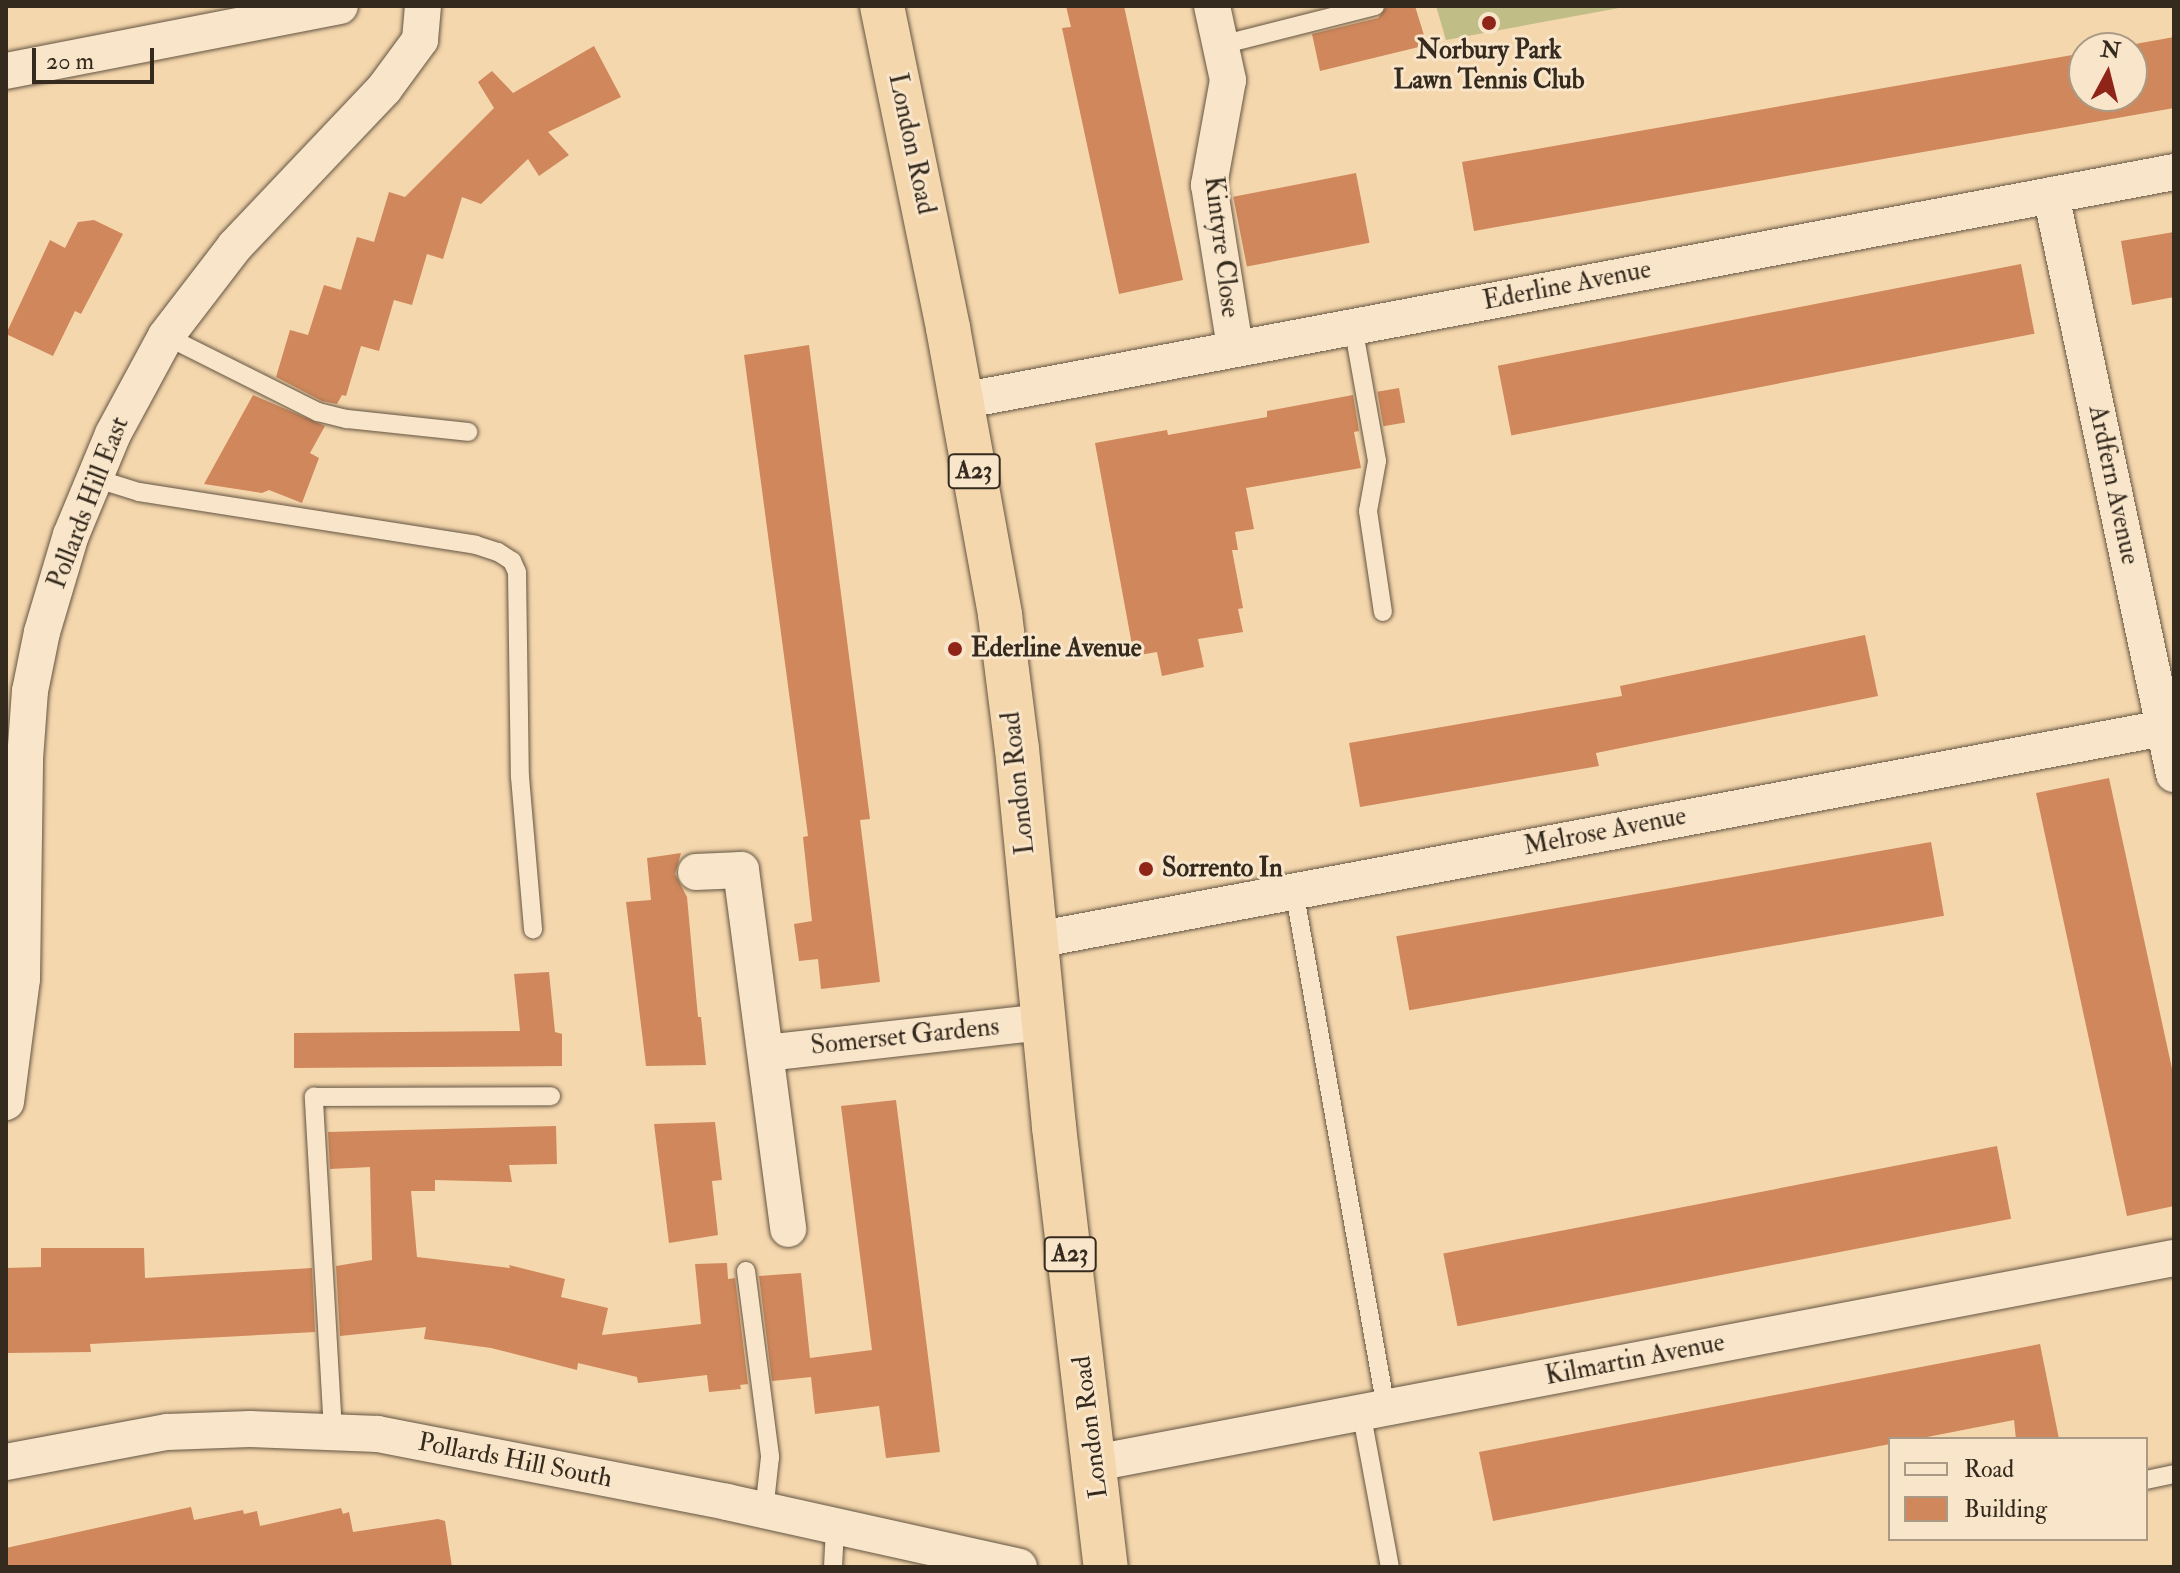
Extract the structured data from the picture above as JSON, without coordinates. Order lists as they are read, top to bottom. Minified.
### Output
{"streets":{"highway":["London Road","A23"],"street":["Kintyre Close","Ederline Avenue","Ardfern Avenue","Pollards Hill East","Melrose Avenue","Somerset Gardens","Kilmartin Avenue","Pollards Hill South"]},"crossings":[["London Road","Ederline Avenue"],["London Road","Melrose Avenue"],["London Road","Somerset Gardens"],["London Road","Kilmartin Avenue"],["Kintyre Close","Ederline Avenue"],["Ederline Avenue","Ardfern Avenue"],["Ardfern Avenue","Melrose Avenue"]],"places":["Norbury Park Lawn Tennis Club","Ederline Avenue","Sorrento In"],"legend":["Road","Building"],"scale_bar":"20 m","north":"top"}
